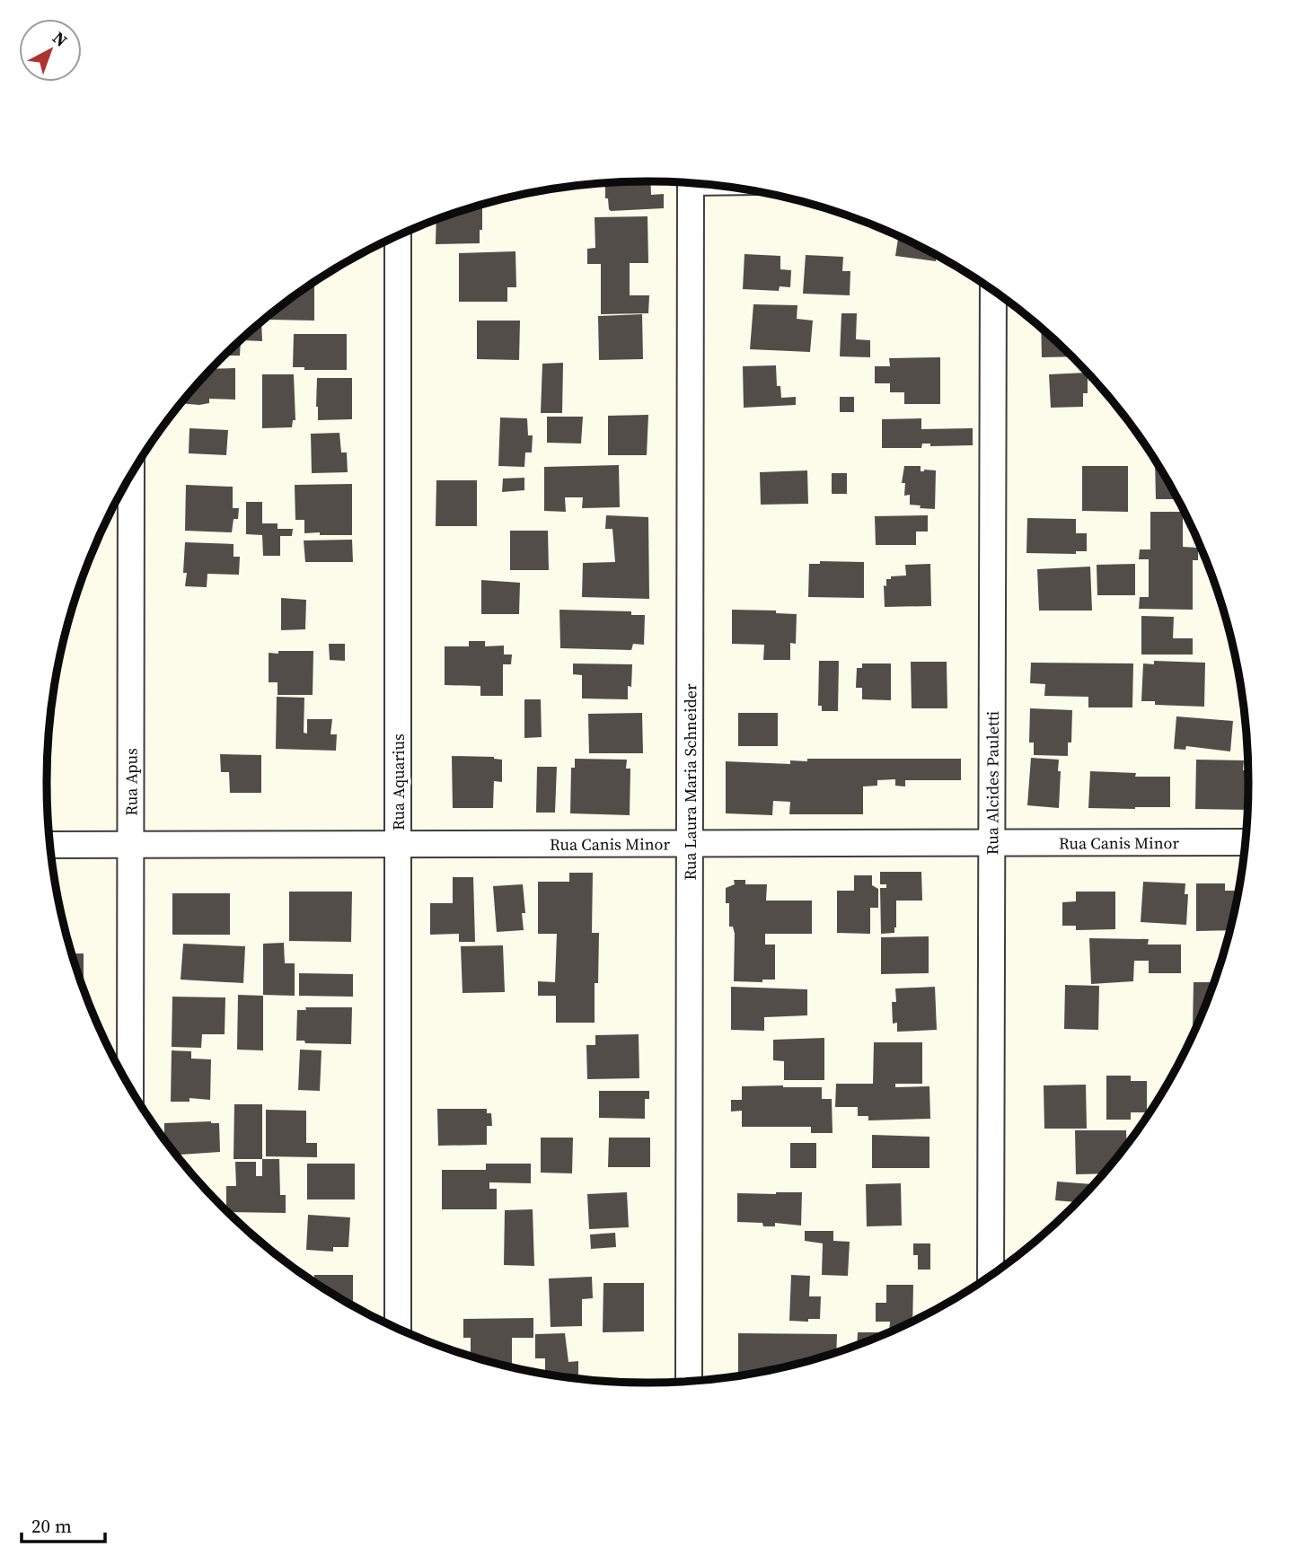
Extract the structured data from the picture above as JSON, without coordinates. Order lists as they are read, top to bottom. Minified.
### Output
{"streets":{"street":["Rua Apus","Rua Aquarius","Rua Laura Maria Schneider","Rua Alcides Pauletti","Rua Canis Minor"]},"crossings":[["Rua Apus","Rua Canis Minor"],["Rua Aquarius","Rua Canis Minor"],["Rua Laura Maria Schneider","Rua Canis Minor"],["Rua Alcides Pauletti","Rua Canis Minor"]],"scale_bar":"20 m","north":"top right"}
